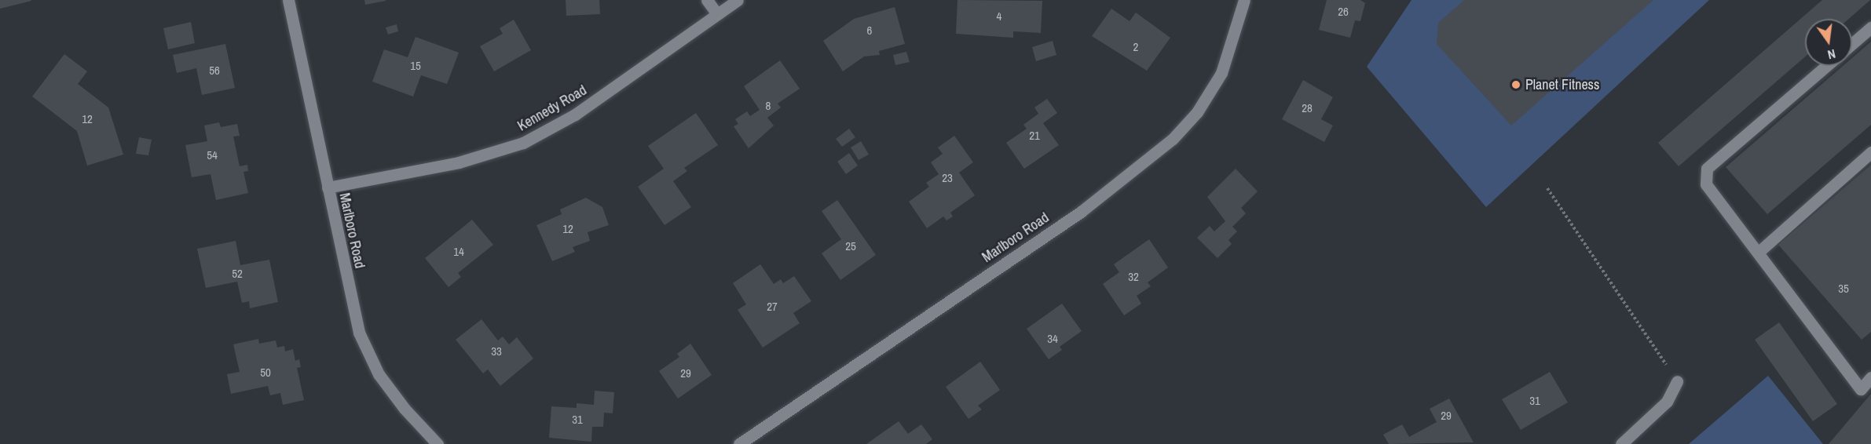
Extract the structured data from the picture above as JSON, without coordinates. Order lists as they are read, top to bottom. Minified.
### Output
{"streets":{"street":["Kennedy Road","Marlboro Road"]},"crossings":[["Kennedy Road","Marlboro Road"]],"places":["Planet Fitness"],"house_numbers":["26","4","6","2","15","56","8","28","12","21","54","23","12","25","14","52","32","35","27","34","33","50","29","31","29","31"],"north":"bottom"}
